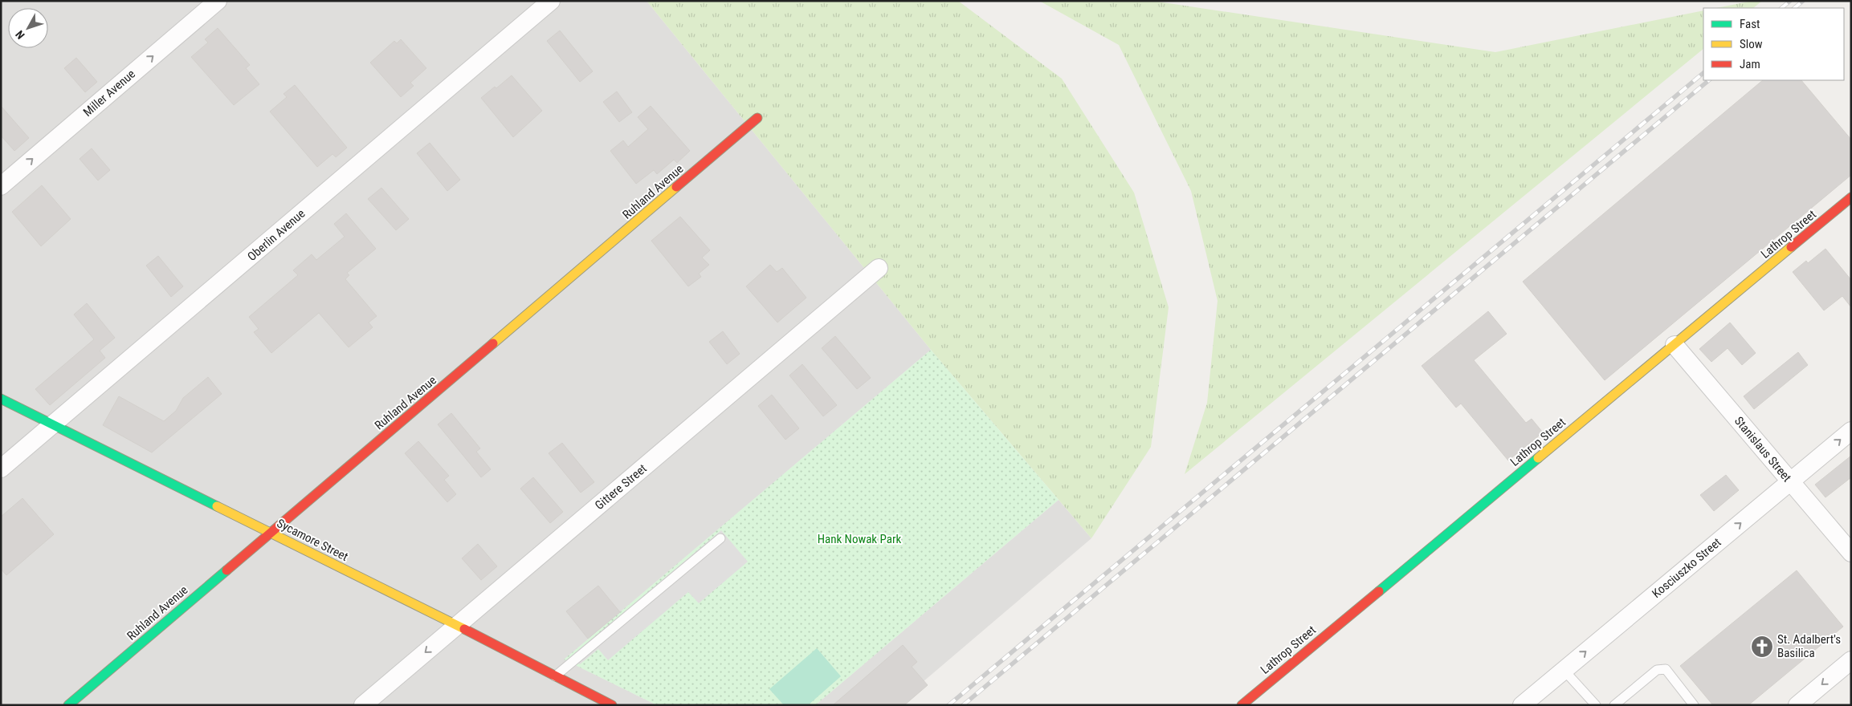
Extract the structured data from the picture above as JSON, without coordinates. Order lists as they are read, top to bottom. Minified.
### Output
{"streets":{"street":["Miller Avenue","Ruhland Avenue","Lathrop Street","Oberlin Avenue","Stanislaus Street","Gittere Street","Sycamore Street","Kosciuszko Street"]},"crossings":[["Ruhland Avenue","Sycamore Street"],["Lathrop Street","Stanislaus Street"],["Oberlin Avenue","Sycamore Street"],["Stanislaus Street","Kosciuszko Street"],["Gittere Street","Sycamore Street"]],"one_way":["Miller Avenue","Kosciuszko Street"],"parks":["Hank Nowak Park"],"places":{"church":["St. Adalbert's Basilica"]},"legend":["Fast","Slow","Jam"],"north":"bottom left"}
